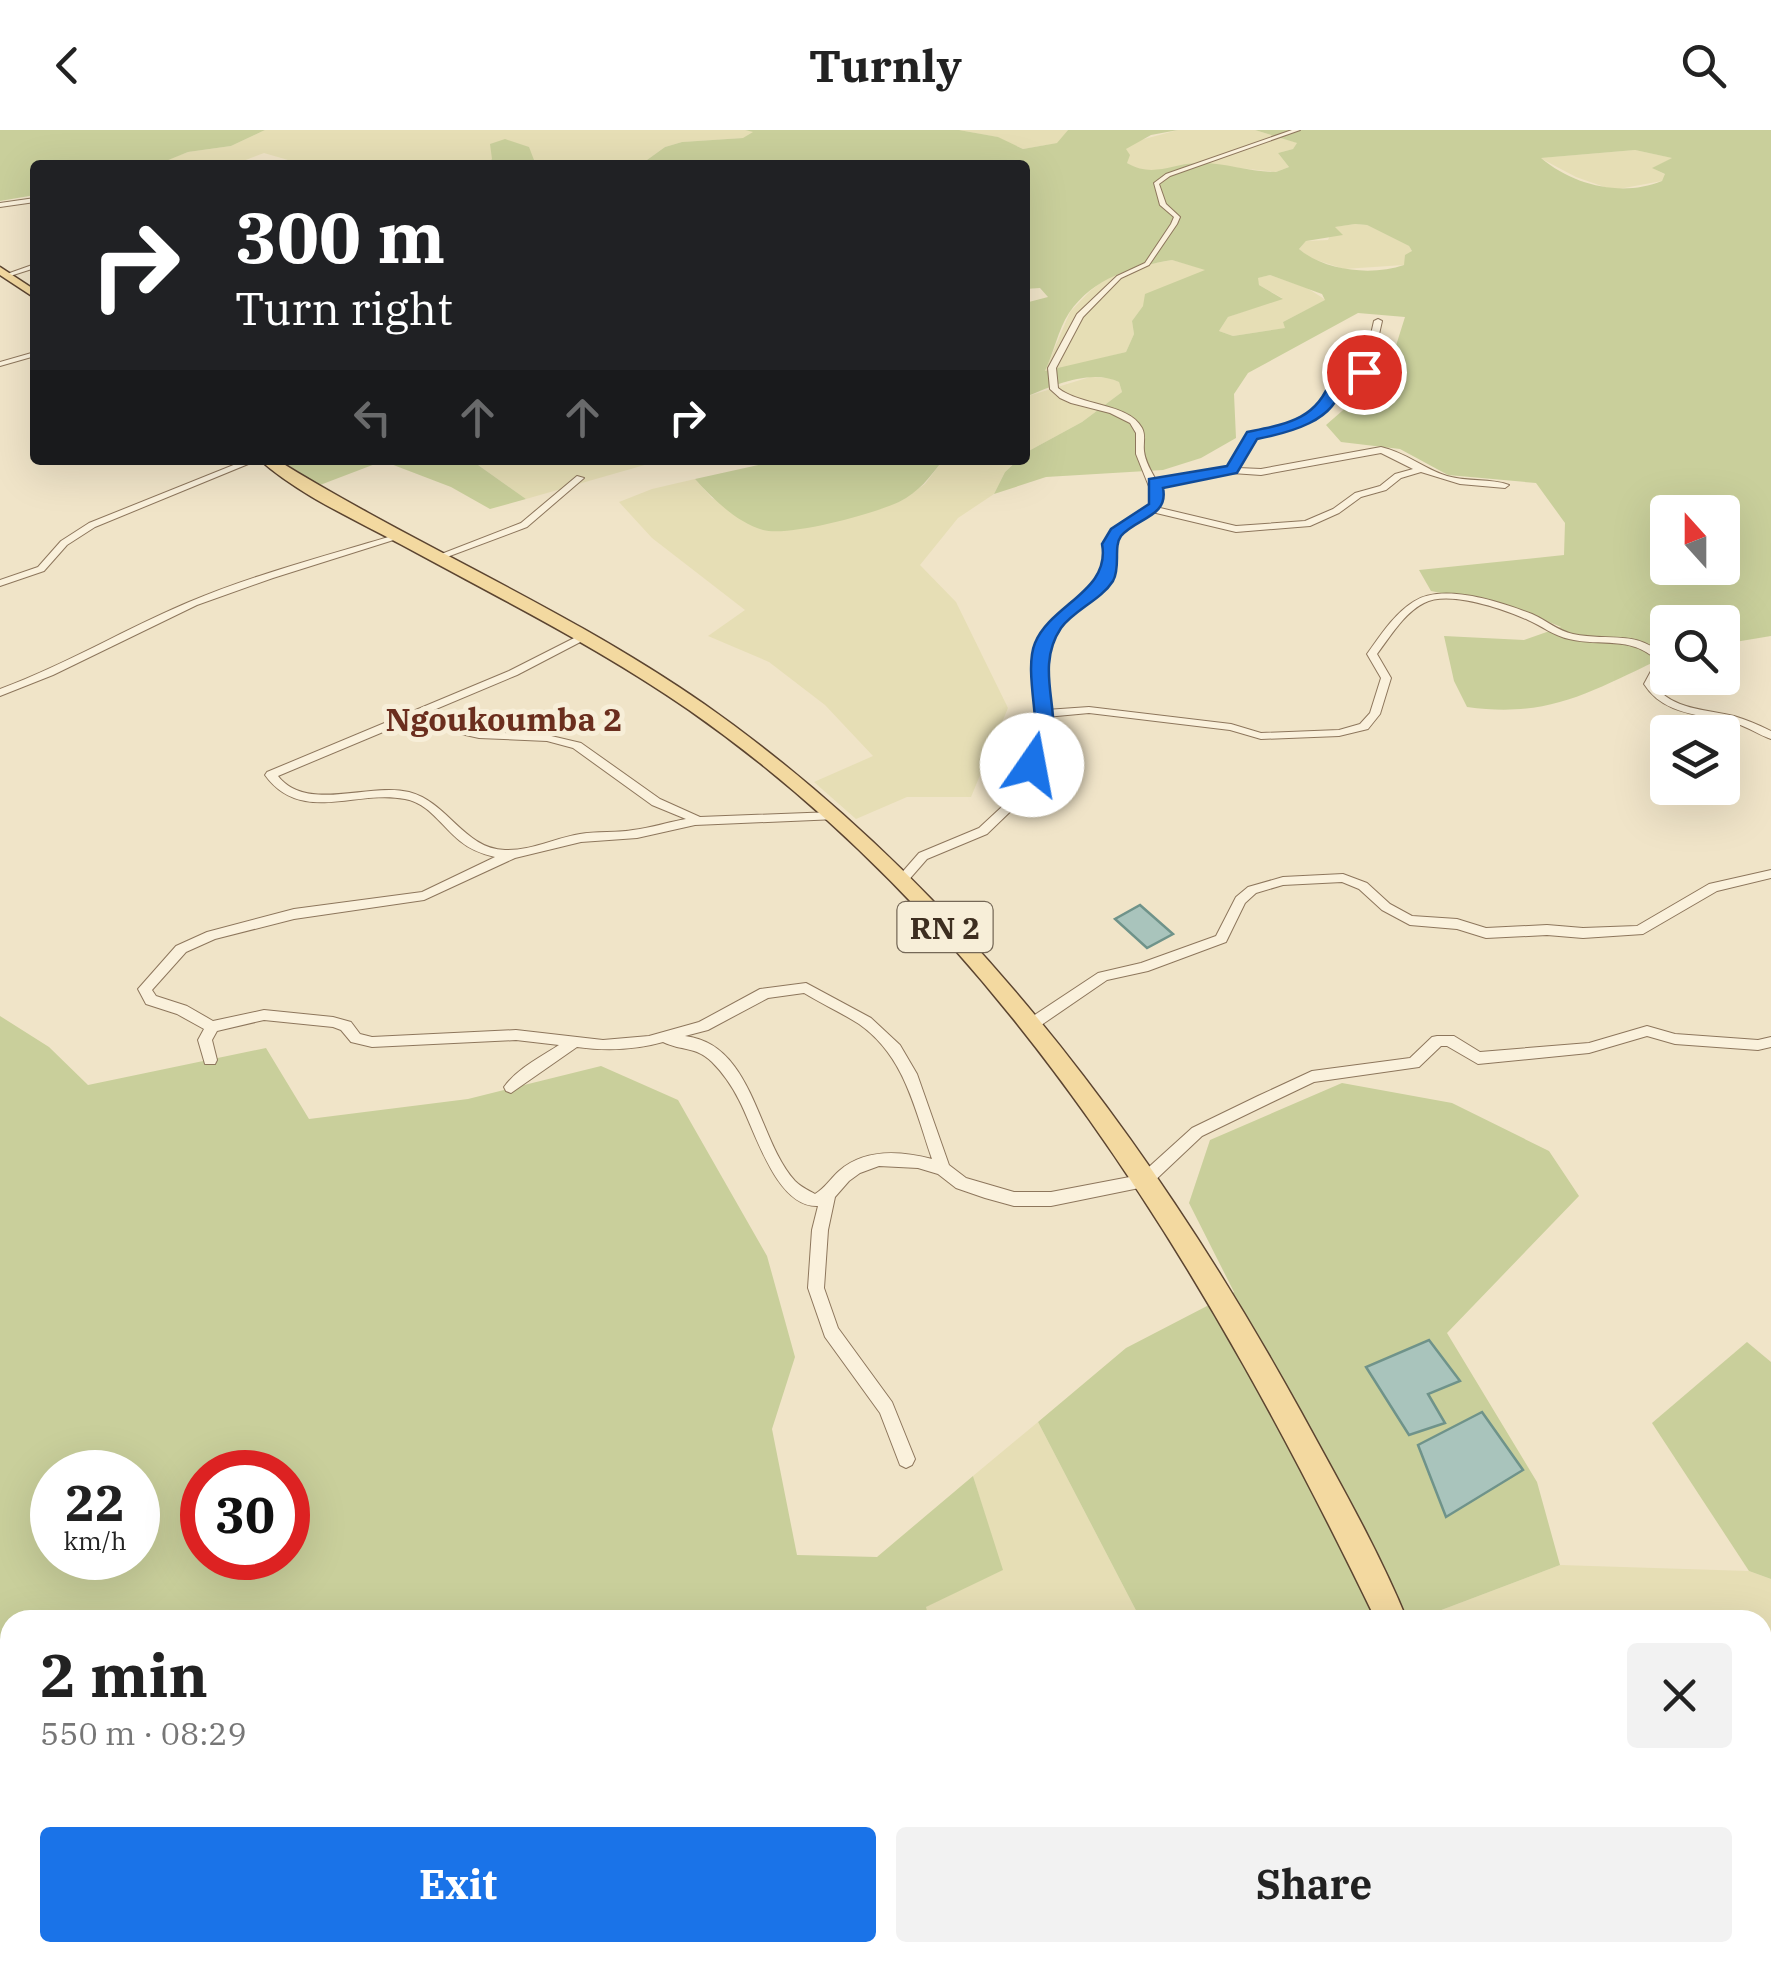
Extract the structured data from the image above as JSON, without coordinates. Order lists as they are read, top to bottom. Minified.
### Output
{"streets":{"main road":["RN 2"]},"districts":["Ngoukoumba 2"],"north":"top","page":{"header":"Turnly","turn":["300 m","Turn right"],"speed":"22 km/h","limit":"30","heading":["2 min","550 m · 08:29"],"buttons":["Exit","Share"]}}
